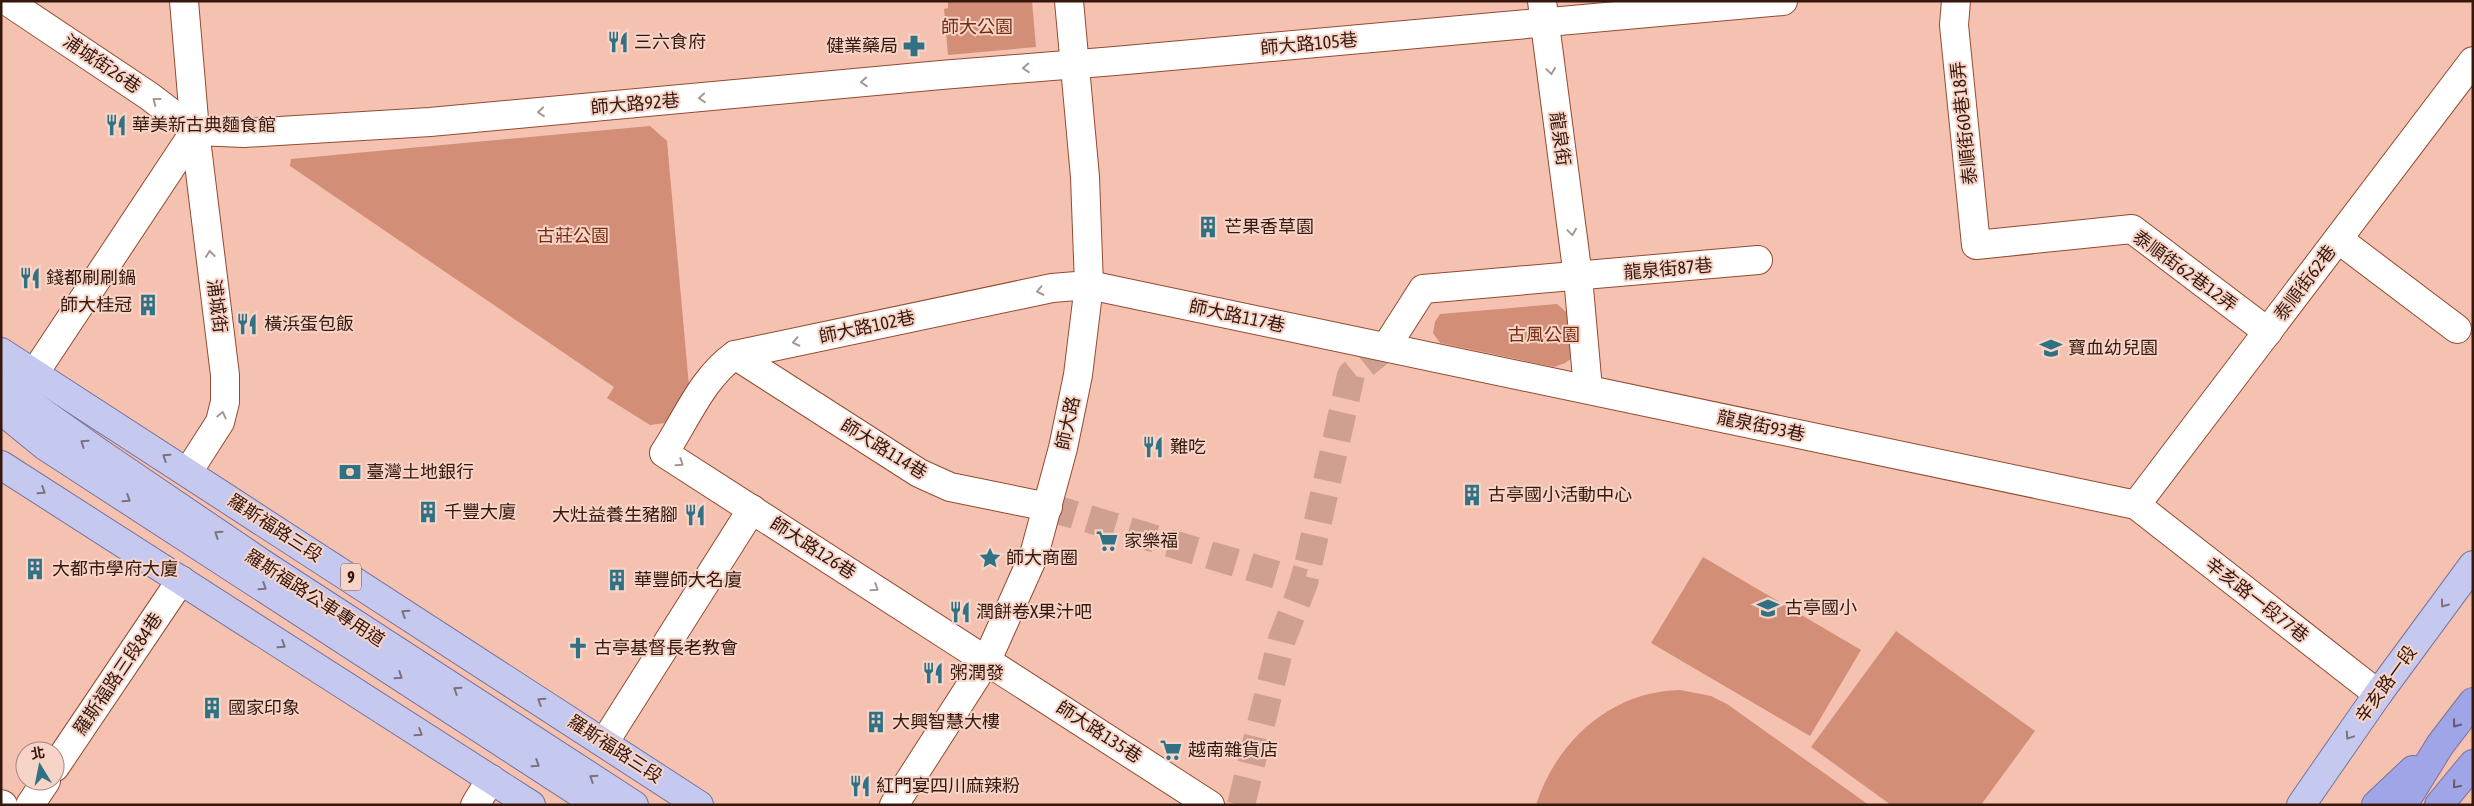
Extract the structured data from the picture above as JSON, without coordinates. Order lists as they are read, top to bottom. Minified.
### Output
{"streets":{"main road":["羅斯福路三段","9","羅斯福路公車專用道","辛亥路一段"],"street":["師大路105巷","浦城街26巷","師大路92巷","泰順街60巷18弄","龍泉街","龍泉街87巷","泰順街62巷12弄","泰順街62巷","浦城街","師大路117巷","師大路102巷","師大路","龍泉街93巷","師大路114巷","師大路126巷","辛亥路一段77巷","羅斯福路三段84巷","師大路135巷"]},"crossings":[["師大路105巷","師大路92巷"],["師大路105巷","龍泉街"],["師大路105巷","師大路"],["浦城街26巷","師大路92巷"],["浦城街26巷","浦城街"],["師大路92巷","浦城街"],["師大路92巷","師大路"],["泰順街60巷18弄","泰順街62巷12弄"],["龍泉街","龍泉街87巷"],["龍泉街","龍泉街93巷"],["泰順街62巷12弄","泰順街62巷"],["泰順街62巷","龍泉街93巷"],["泰順街62巷","辛亥路一段77巷"],["浦城街","羅斯福路三段"],["師大路117巷","師大路102巷"],["師大路117巷","師大路"],["師大路117巷","龍泉街93巷"],["師大路102巷","師大路"],["師大路102巷","師大路114巷"],["師大路102巷","師大路126巷"],["師大路","師大路114巷"],["師大路","師大路126巷"],["師大路","師大路135巷"],["龍泉街93巷","辛亥路一段77巷"],["師大路126巷","師大路135巷"],["辛亥路一段77巷","辛亥路一段"]],"one_way":["浦城街26巷","師大路92巷","龍泉街","浦城街","師大路102巷","師大路126巷","辛亥路一段"],"parks":["師大公園","古莊公園","古風公園"],"places":{"restaurant":["三六食府","華美新古典麵食館","錢都刷刷鍋","橫浜蛋包飯","難吃","大灶益養生豬腳","潤餅卷X果汁吧","粥潤發","紅門宴四川麻辣粉"],"pharmacy":["健業藥局"],"building":["芒果香草園","師大桂冠","古亭國小活動中心","千豐大廈","大都市學府大廈","華豐師大名廈","國家印象","大興智慧大樓"],"school or university":["寶血幼兒園","古亭國小"],"bank":["臺灣土地銀行"],"supermarket":["家樂福","越南雜貨店"],"place":["師大商圈"],"church":["古亭基督長老教會"]},"north":"top"}
